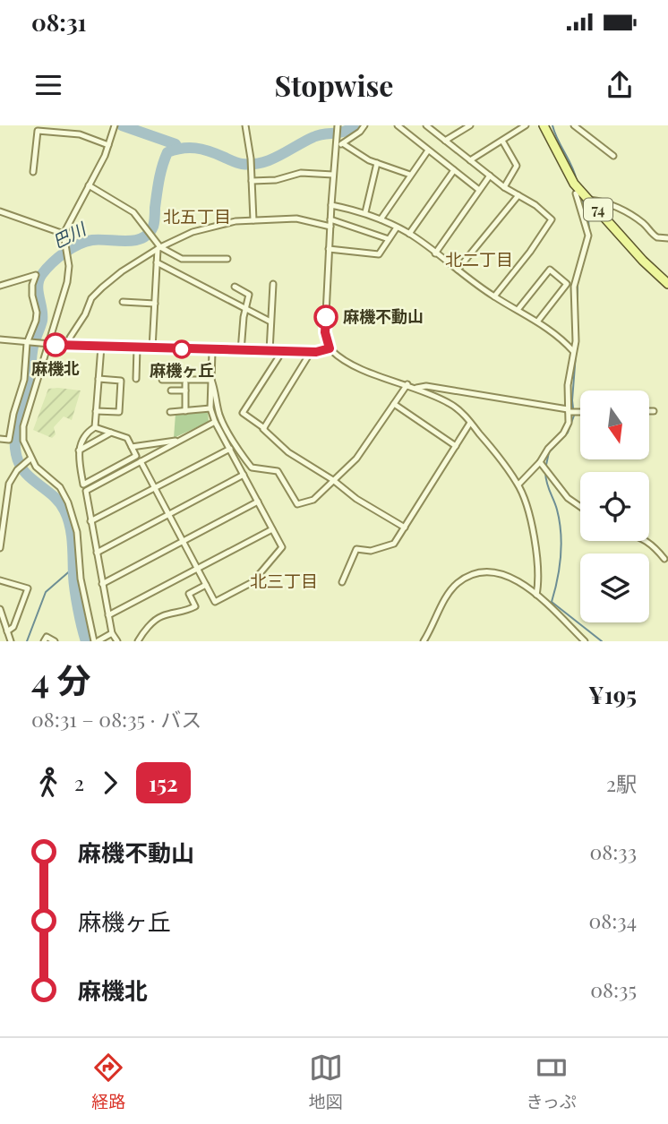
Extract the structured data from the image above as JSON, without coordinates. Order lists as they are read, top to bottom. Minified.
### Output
{"streets":{"main road":["74"]},"districts":["北五丁目","北二丁目","北三丁目"],"water":["巴川"],"places":["麻機不動山","麻機北","麻機ヶ丘"],"lines":["bus line 152"],"north":"bottom","page":{"status":"08:31","header":"Stopwise","heading":["4 分","08:31 – 08:35 · バス","¥195"],"legs":["2","152","2駅"],"list":[{"name":"麻機不動山","value":"08:33"},{"name":"麻機ヶ丘","value":"08:34"},{"name":"麻機北","value":"08:35"}],"tabs":["経路","地図","きっぷ"]}}
